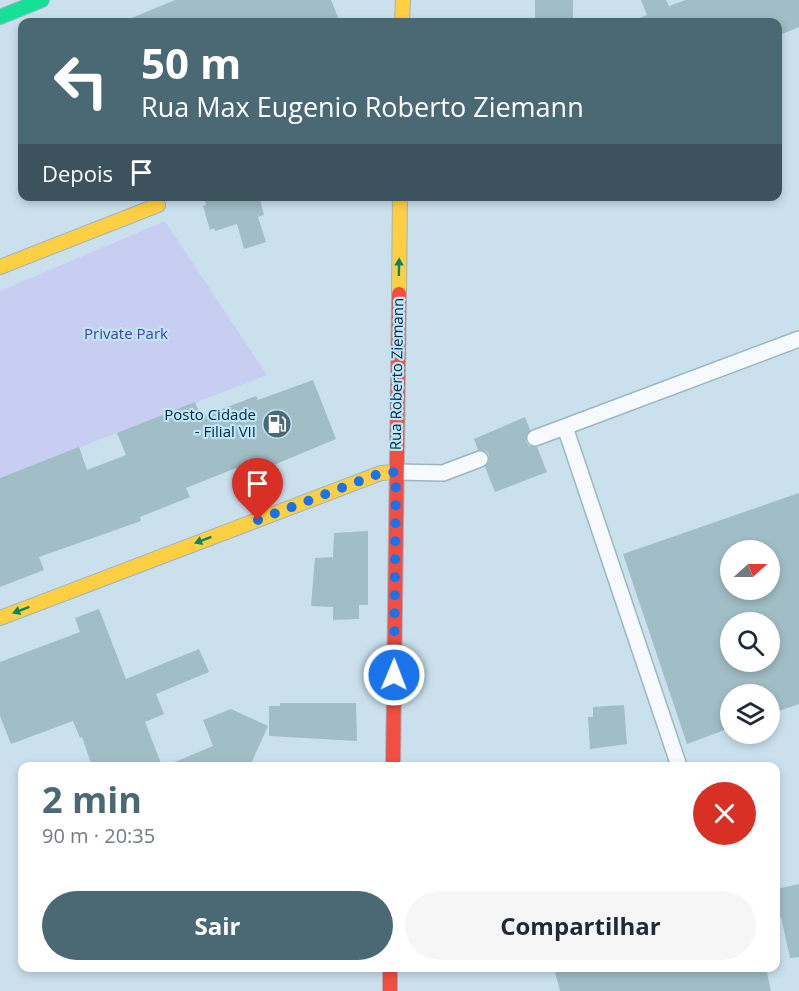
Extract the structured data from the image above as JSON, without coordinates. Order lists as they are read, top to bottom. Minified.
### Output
{"streets":{"main road":["Rua Roberto Ziemann"]},"one_way":["Rua Roberto Ziemann"],"parks":["Private Park"],"places":{"fuel station":["Posto Cidade - Filial VII"]},"north":"right","page":{"turn":["50 m","Rua Max Eugenio Roberto Ziemann"],"then":"Depois","heading":["2 min","90 m · 20:35"],"buttons":["Sair","Compartilhar"]}}
